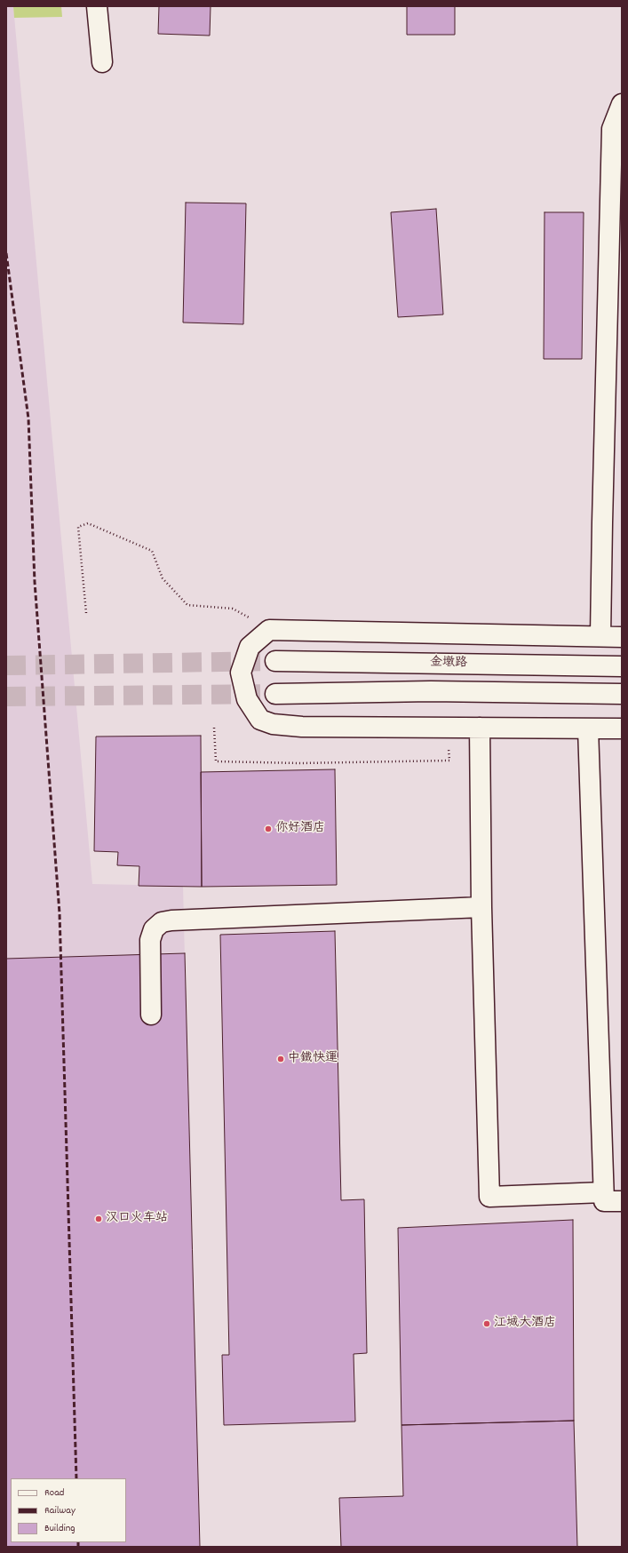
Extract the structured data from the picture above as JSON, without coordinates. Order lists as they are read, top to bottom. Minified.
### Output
{"streets":{"street":["金墩路"]},"places":["你好酒店","中鐵快運","汉口火车站","江城大酒店"],"legend":["Road","Railway","Building"]}
